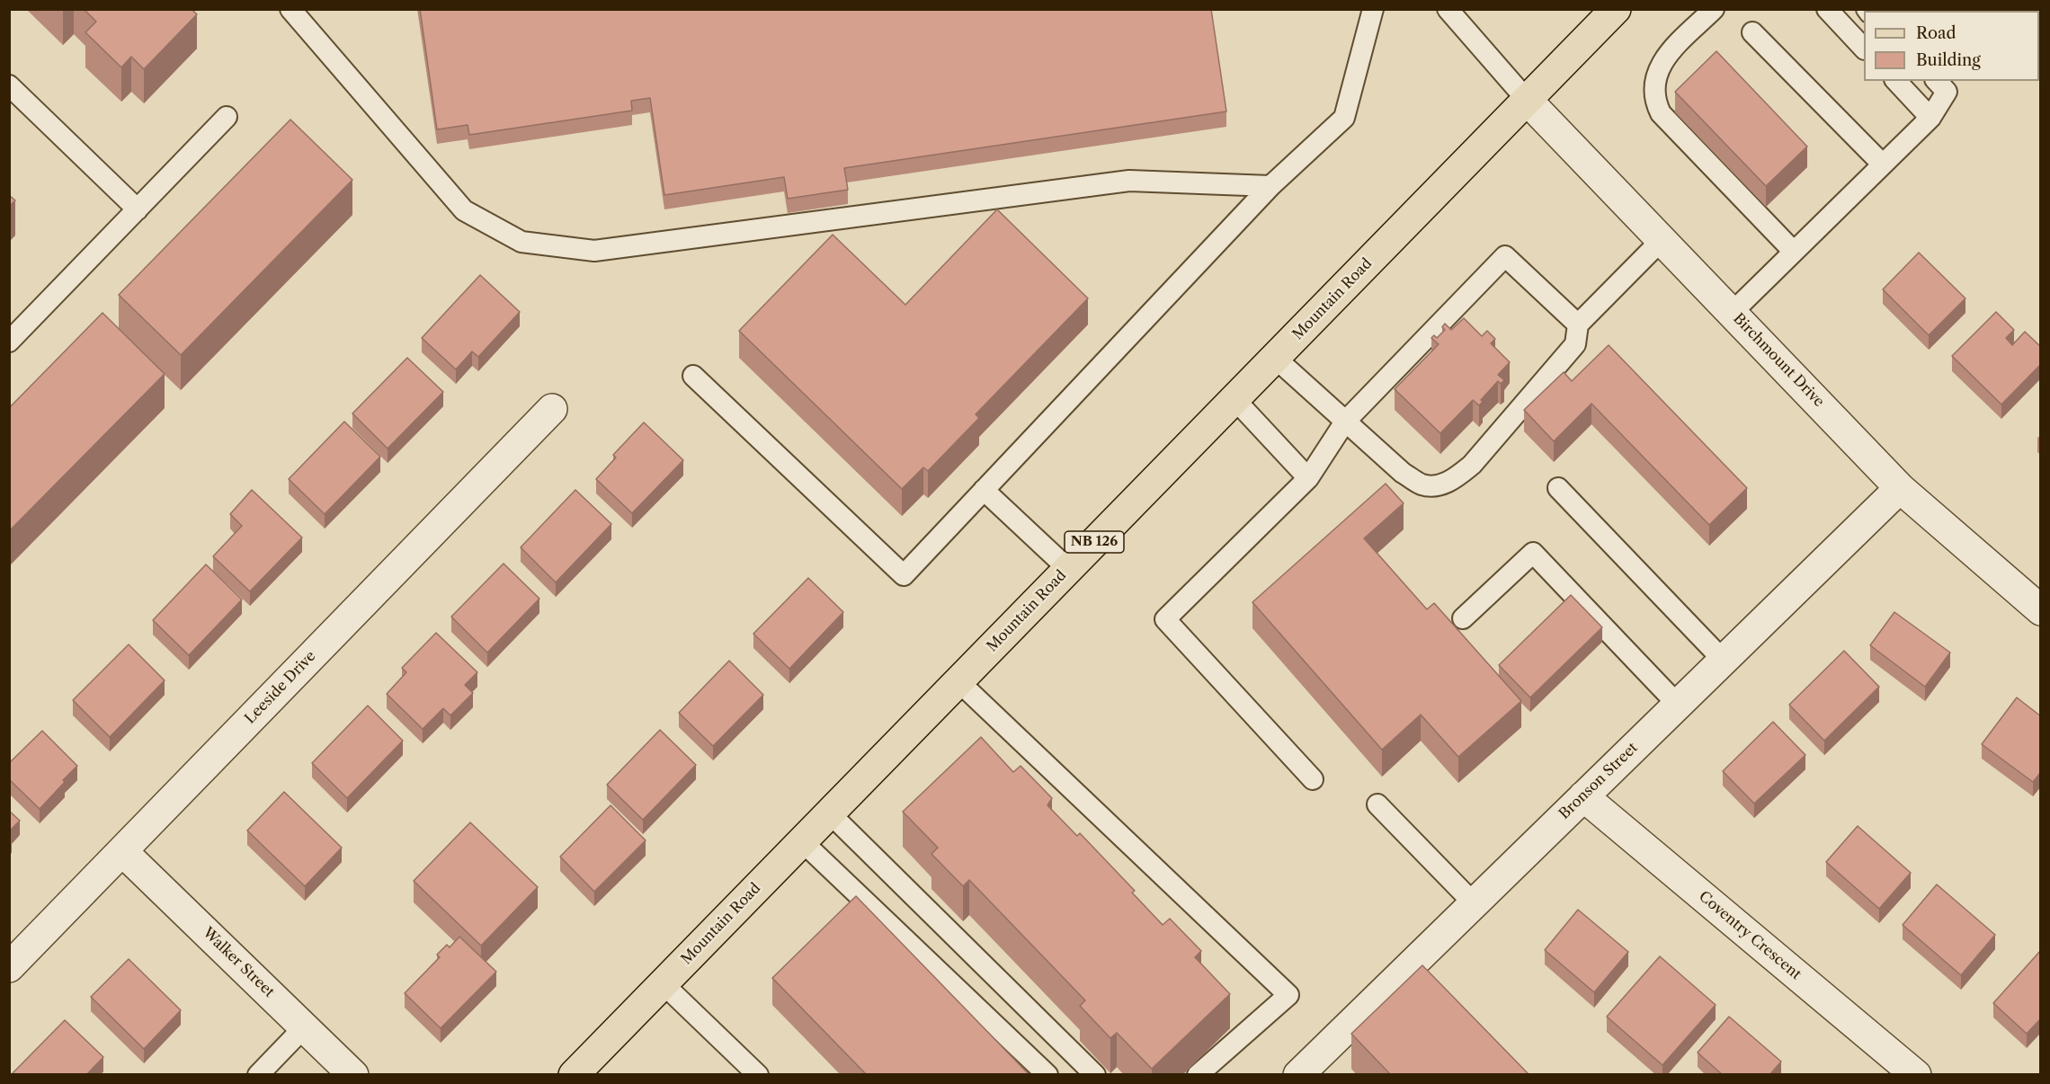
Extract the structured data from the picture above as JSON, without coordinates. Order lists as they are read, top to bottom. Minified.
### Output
{"streets":{"main road":["Mountain Road","NB 126"],"street":["Birchmount Drive","Leeside Drive","Bronson Street","Coventry Crescent","Walker Street"]},"crossings":[["Mountain Road","Birchmount Drive"],["Birchmount Drive","Bronson Street"],["Leeside Drive","Walker Street"],["Bronson Street","Coventry Crescent"]],"legend":["Road","Building"]}
